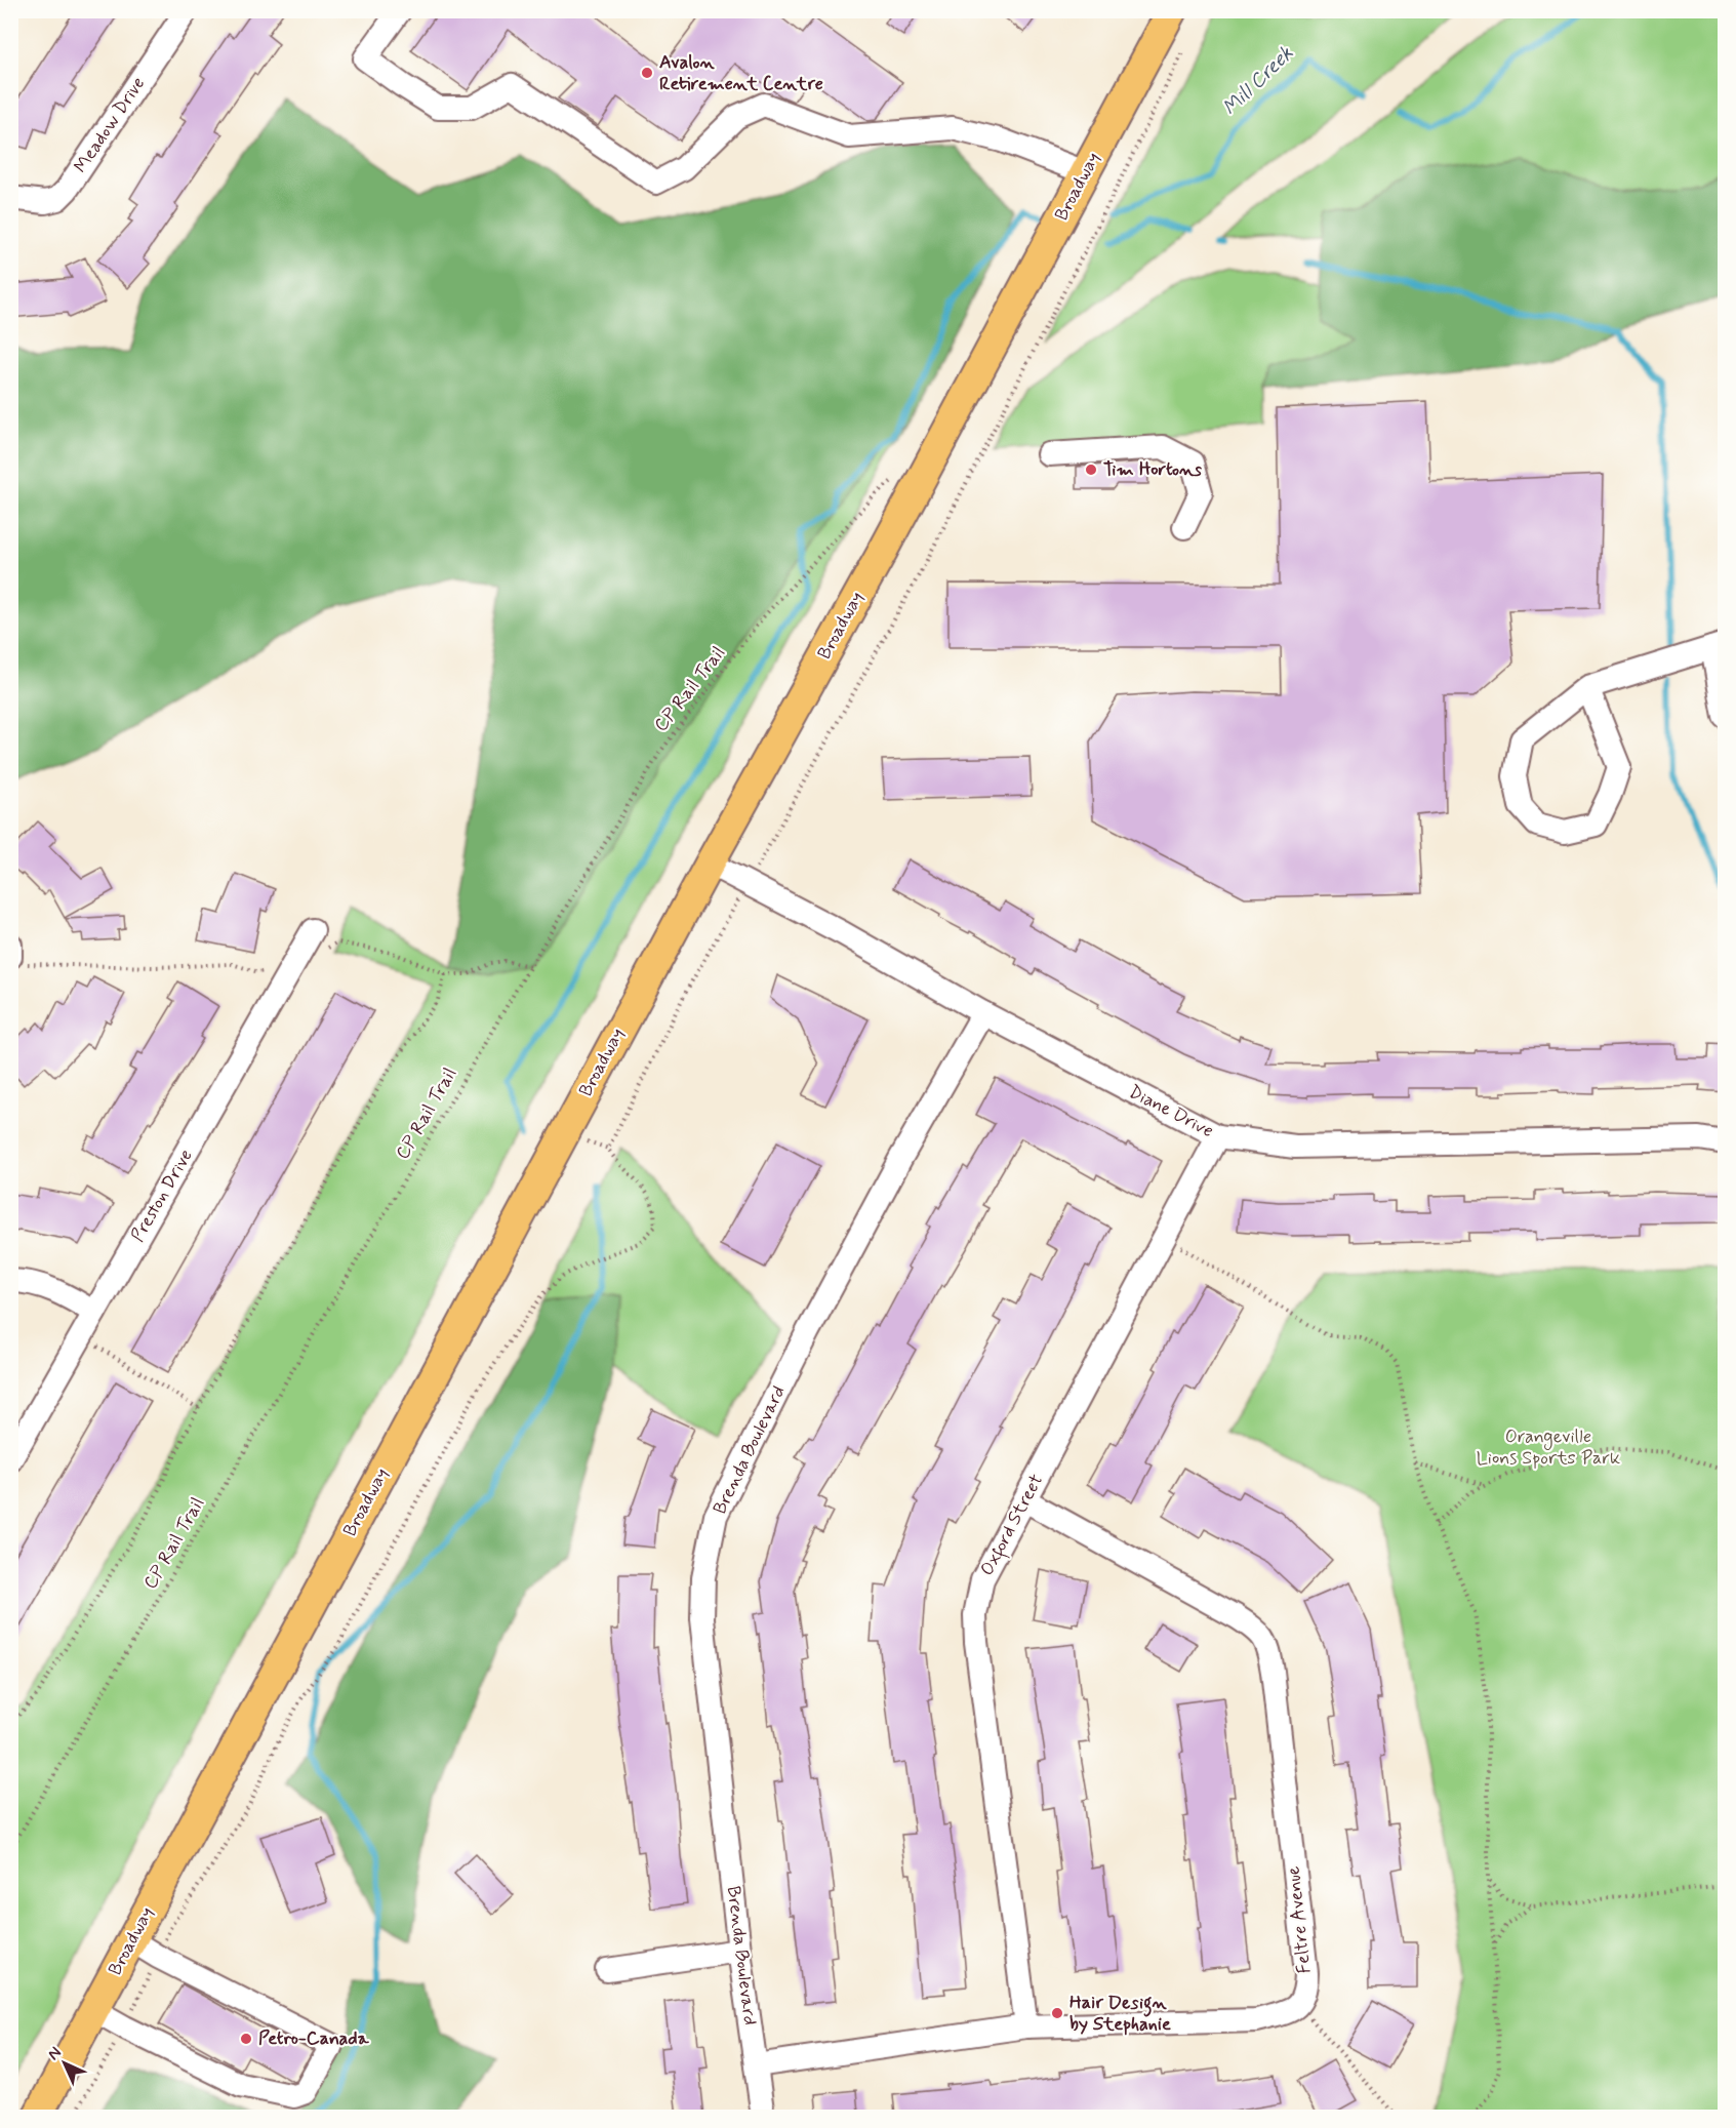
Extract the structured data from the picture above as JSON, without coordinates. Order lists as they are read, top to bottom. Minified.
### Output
{"streets":{"main road":["Broadway"],"street":["Meadow Drive","Diane Drive","Preston Drive","Brenda Boulevard","Oxford Street","Feltre Avenue"],"path":["CP Rail Trail"]},"crossings":[["Broadway","Diane Drive"],["Diane Drive","Brenda Boulevard"],["Diane Drive","Oxford Street"],["Oxford Street","Feltre Avenue"]],"water":["Mill Creek"],"parks":["Orangeville Lions Sports Park"],"places":["Avalon Retirement Centre","Tim Hortons","Hair Design by Stephanie","Petro-Canada"],"north":"top left"}
